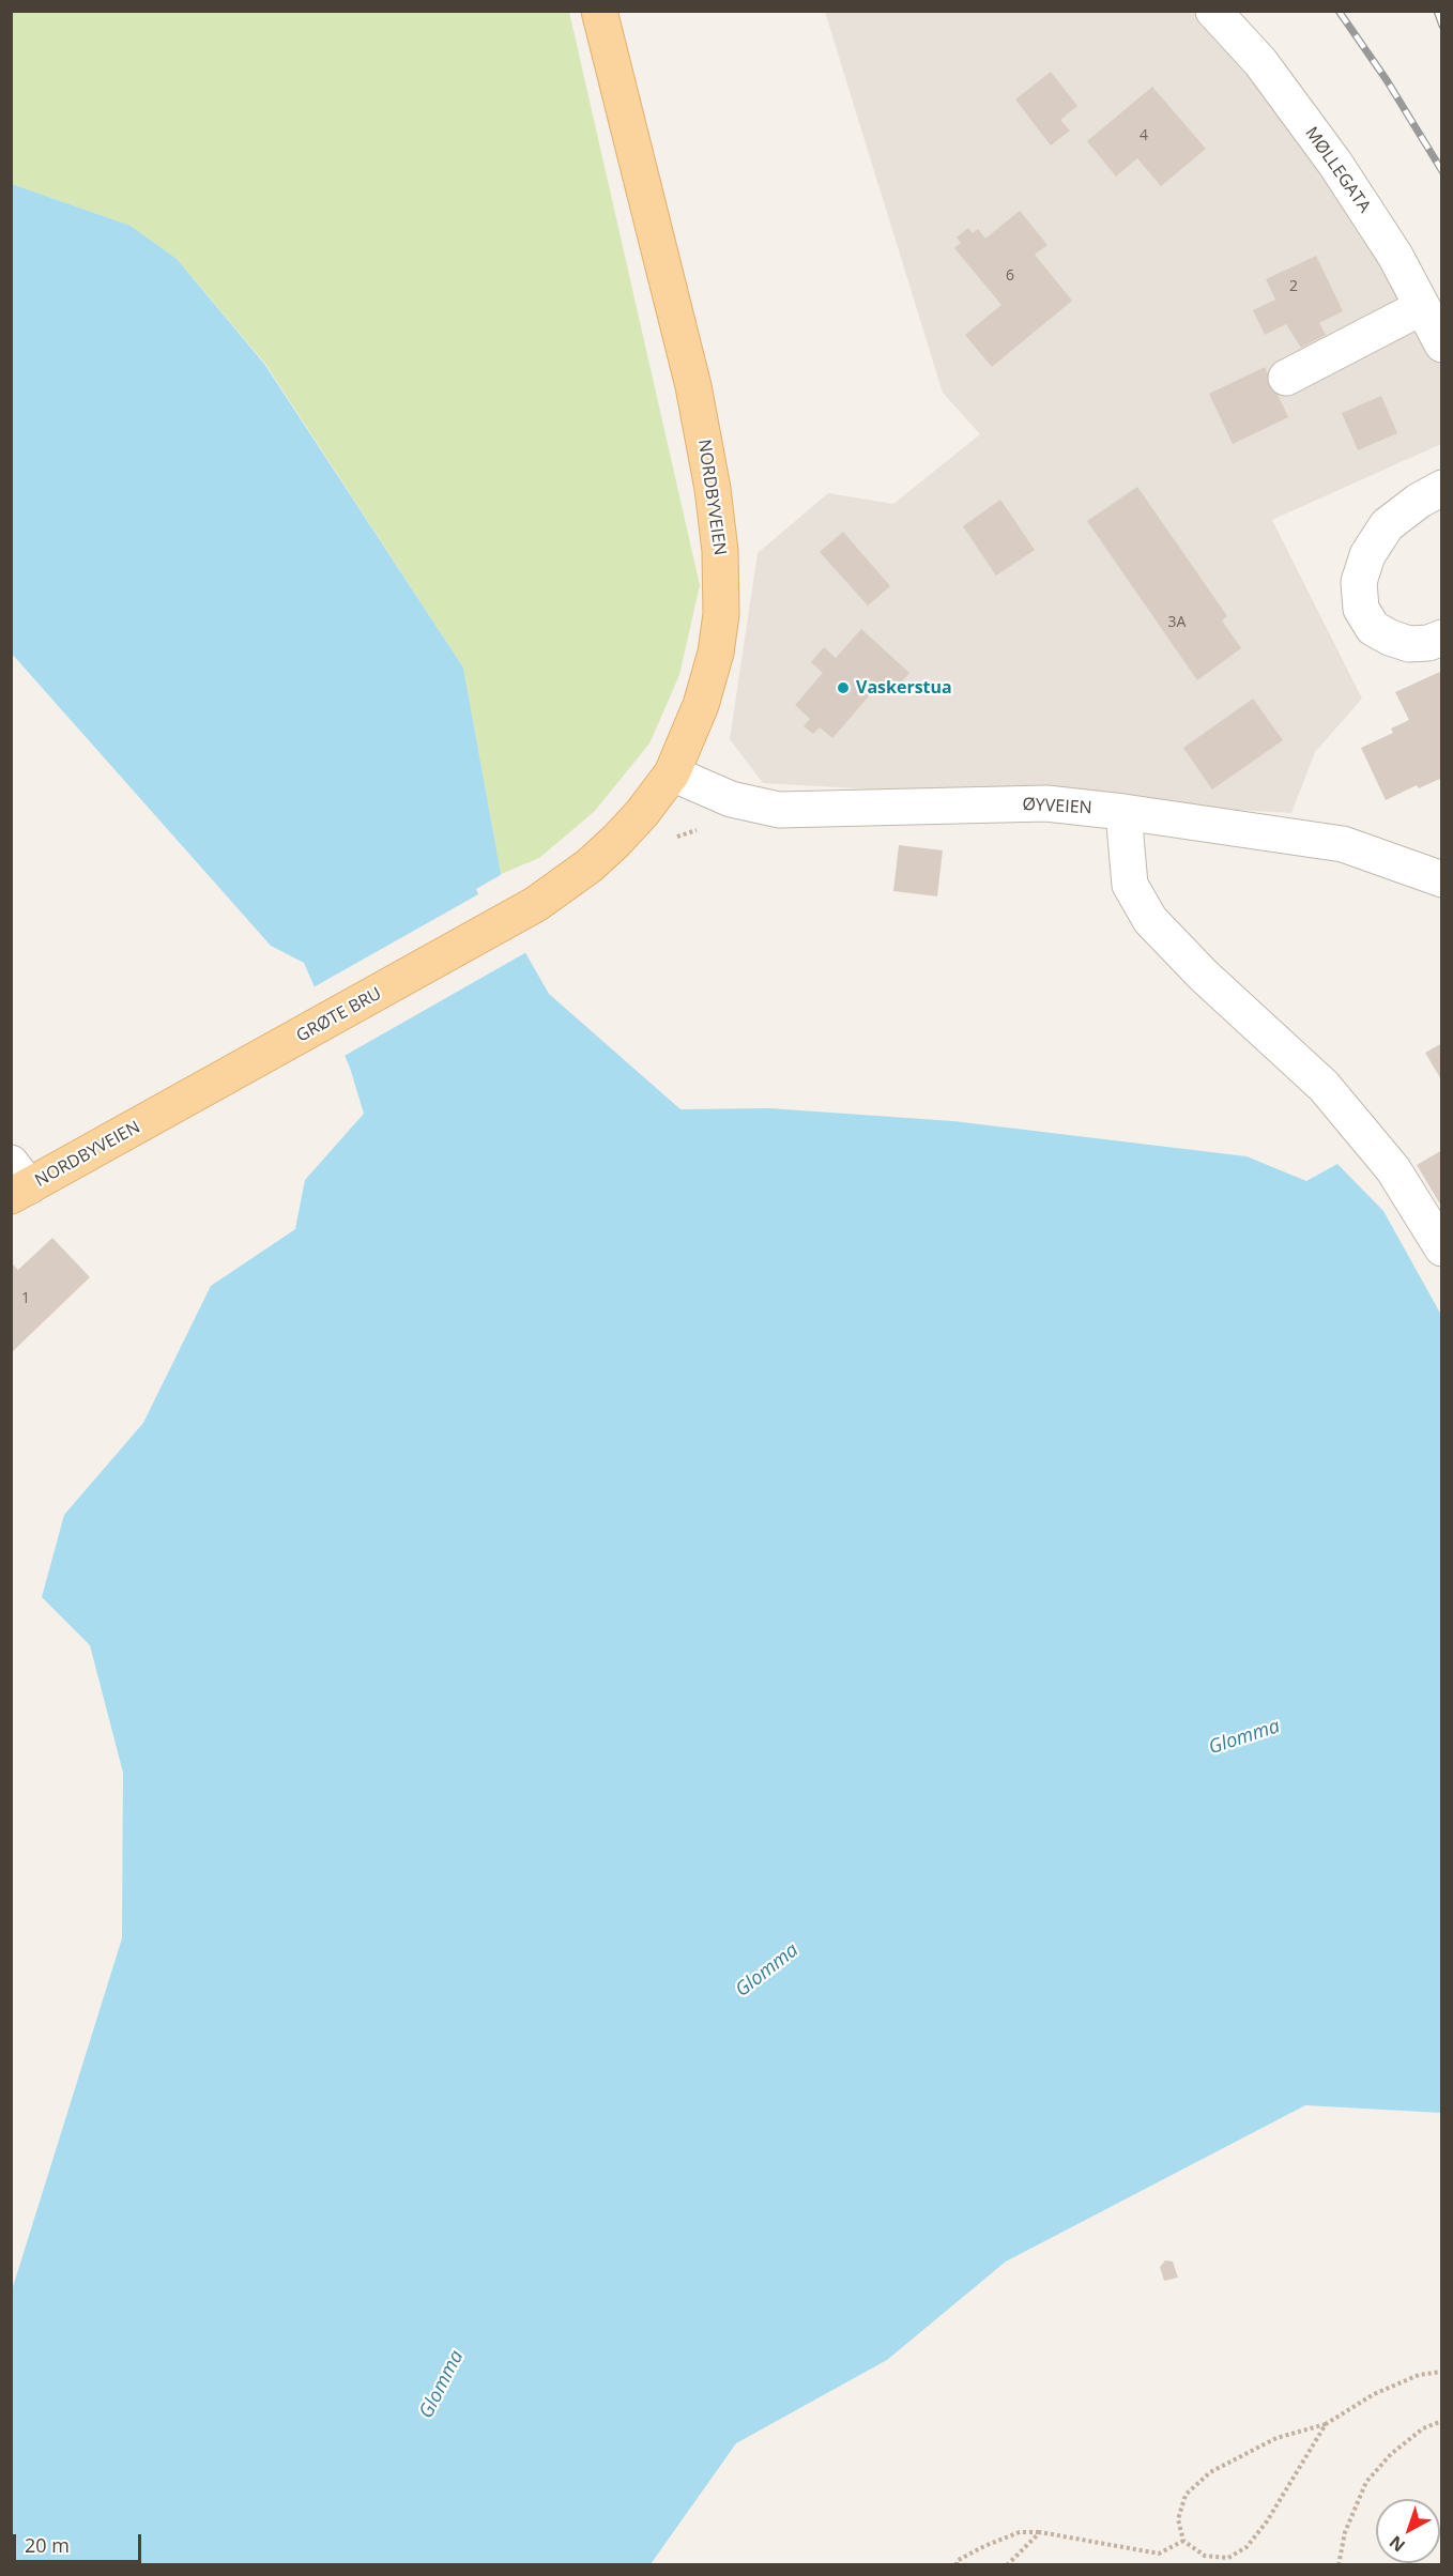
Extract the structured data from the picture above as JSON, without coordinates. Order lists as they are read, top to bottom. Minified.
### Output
{"streets":{"main road":["NORDBYVEIEN","GRØTE BRU"],"street":["MØLLEGATA","ØYVEIEN"]},"crossings":[["NORDBYVEIEN","ØYVEIEN"],["NORDBYVEIEN","GRØTE BRU"]],"water":["Glomma"],"places":["Vaskerstua"],"house_numbers":["4","6","2","3A","1"],"scale_bar":"20 m","north":"bottom left"}
